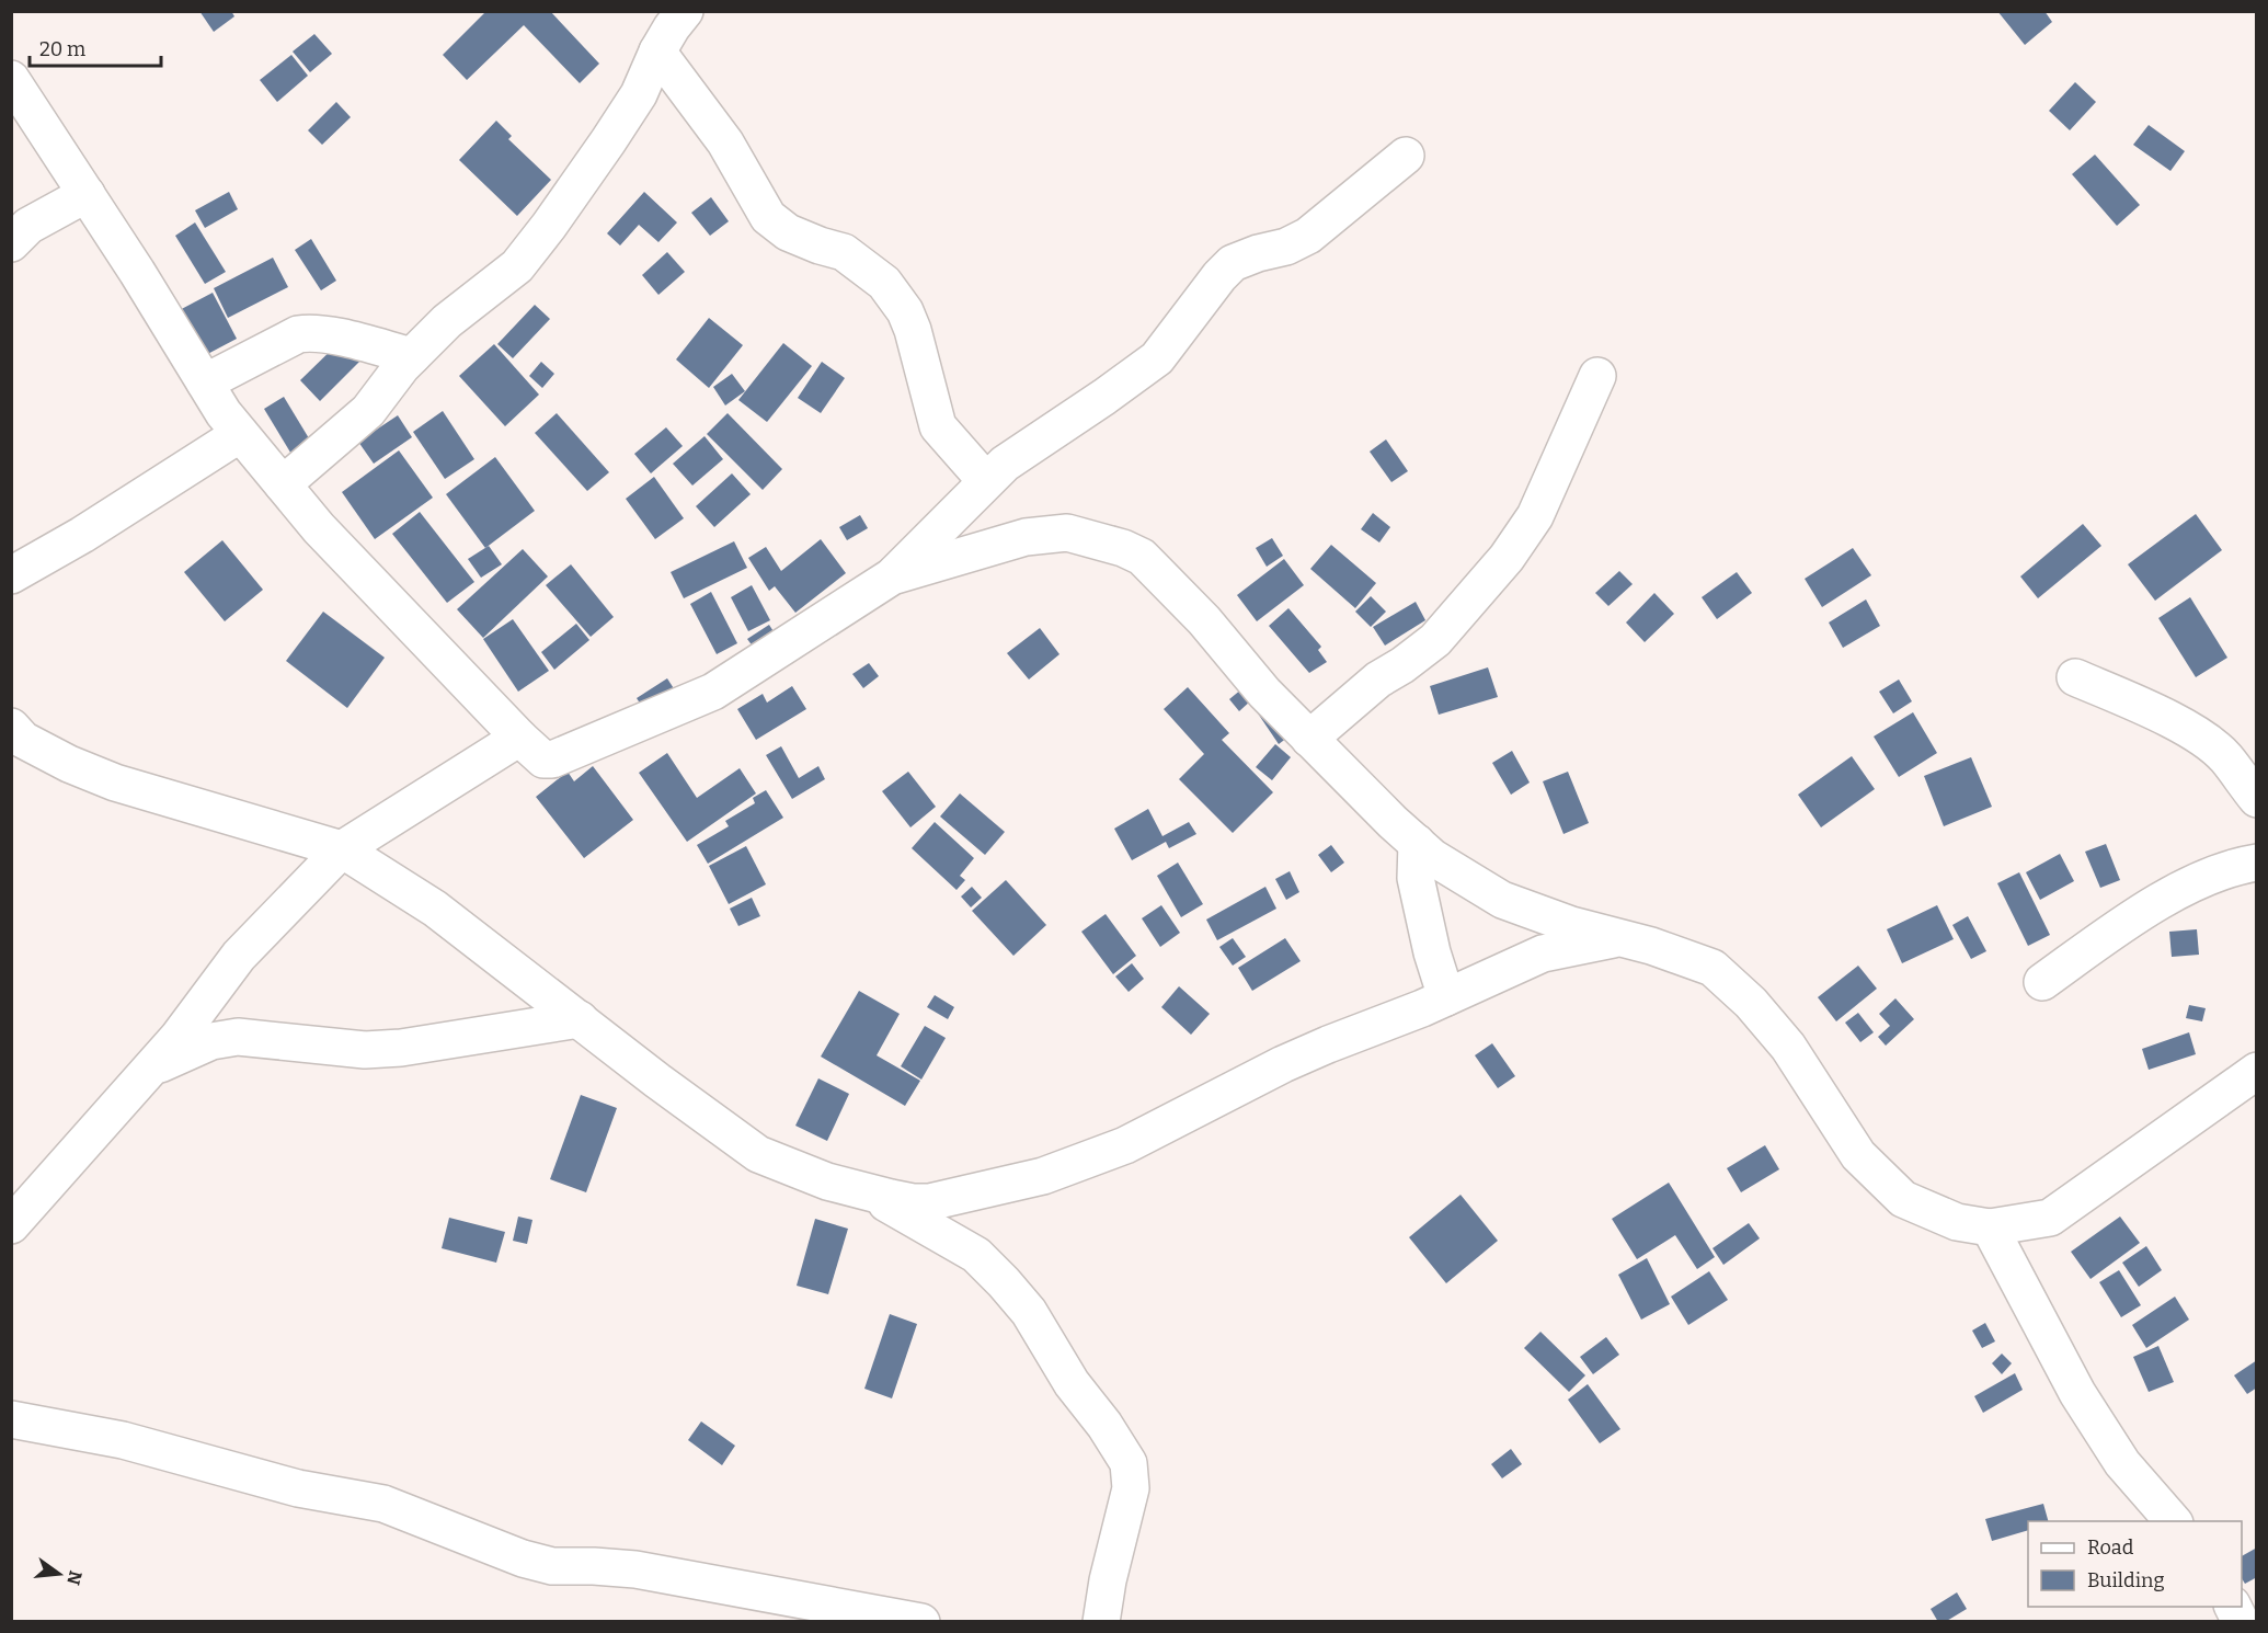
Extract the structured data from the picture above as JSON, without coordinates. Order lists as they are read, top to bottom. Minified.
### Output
{"legend":["Road","Building"],"scale_bar":"20 m","north":"right"}
